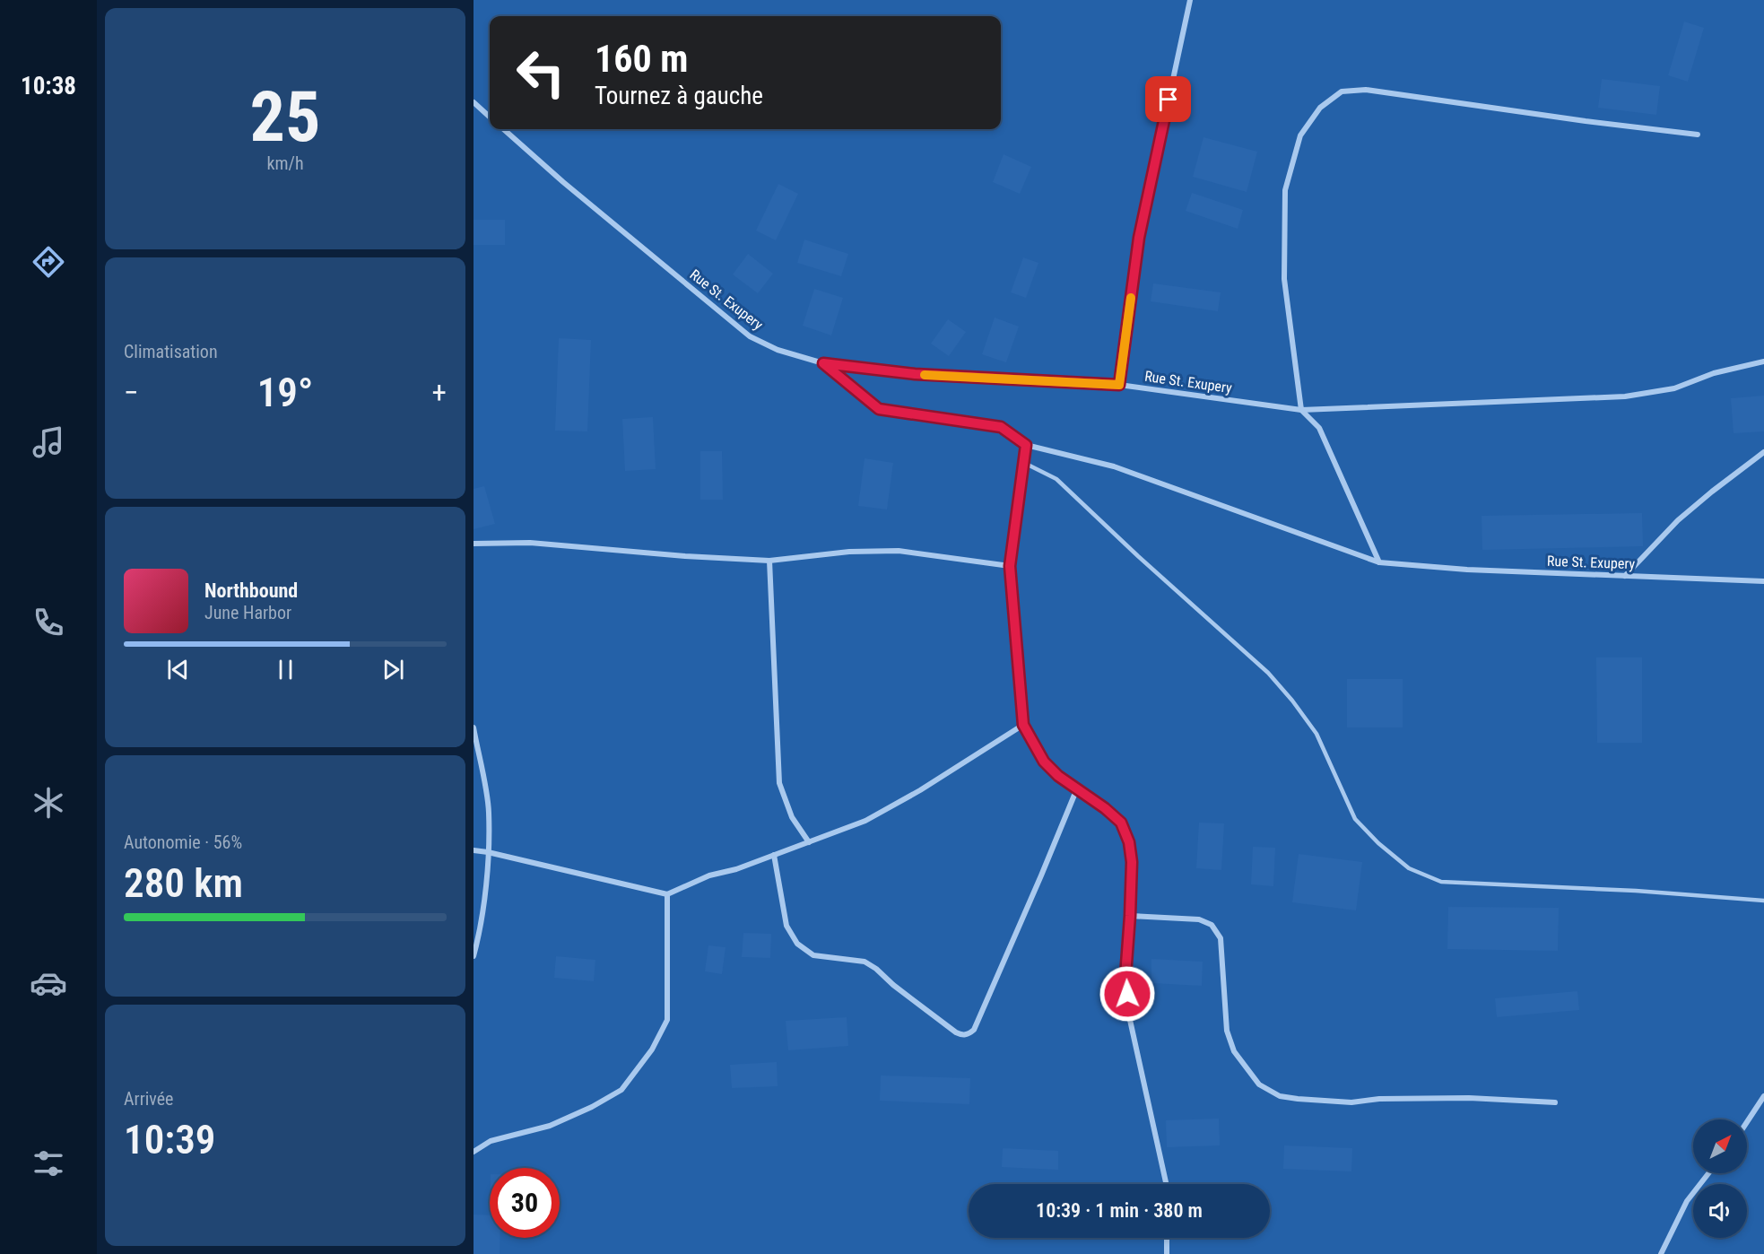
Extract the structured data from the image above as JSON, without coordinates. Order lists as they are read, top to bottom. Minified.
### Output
{"streets":{"street":["Rue St. Exupery"]},"north":"top right","page":{"tabs":"10:38","tile":[["25","km/h"],"Climatisation",["Autonomie · 56%","280 km"],["Arrivée","10:39"]],"turn":["160 m","Tournez à gauche"],"heat":["−","19°","+"],"song":["Northbound","June Harbor"],"limit":"30","trip":"10:39 · 1 min · 380 m"}}
